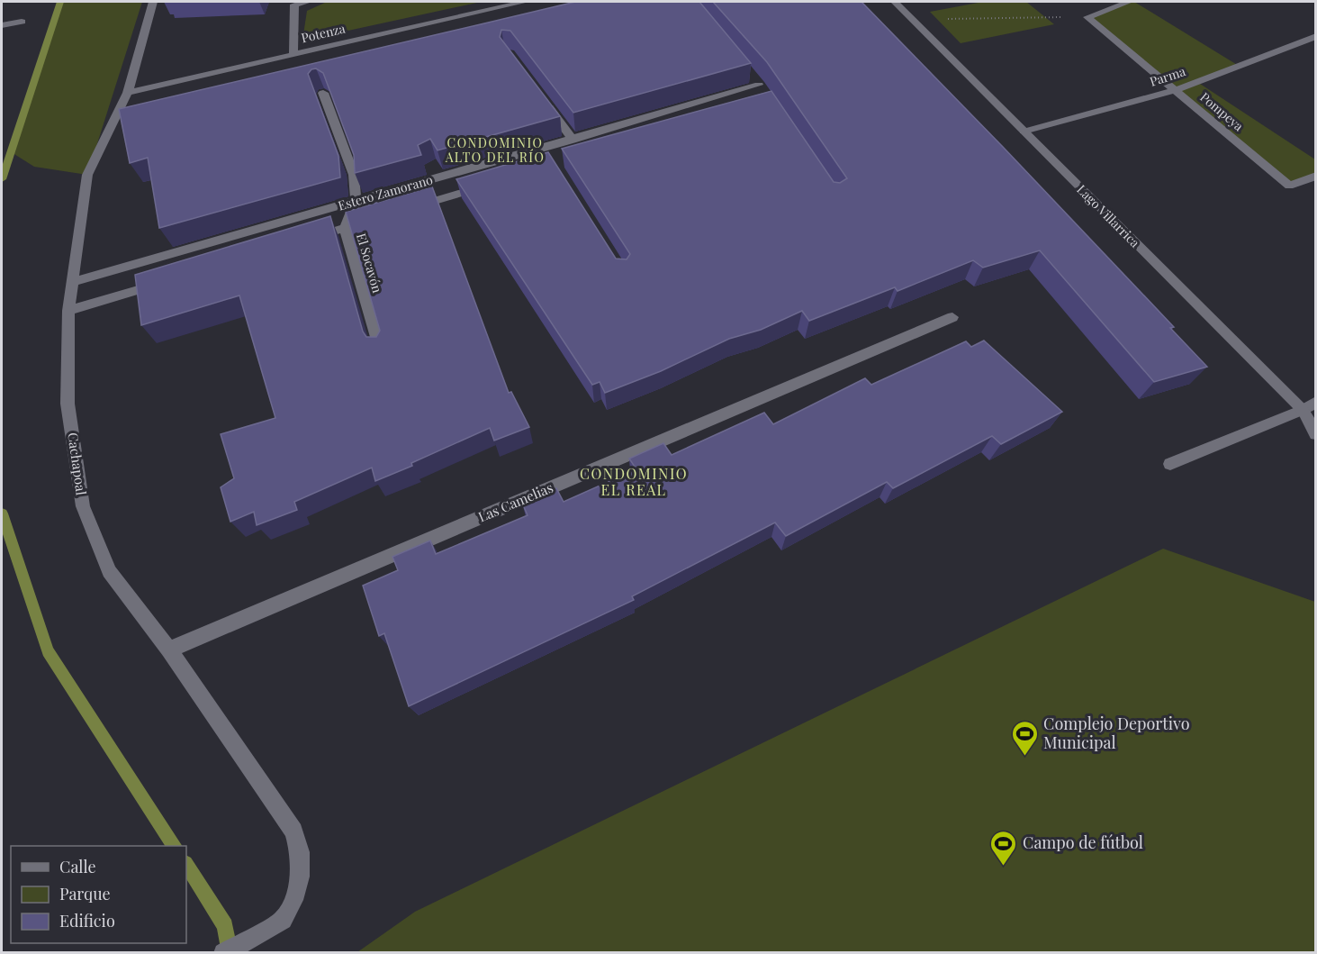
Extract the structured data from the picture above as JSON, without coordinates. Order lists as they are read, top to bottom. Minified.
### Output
{"streets":{"street":["Potenza","Parma","Pompeya","Estero Zamorano","Lago Villarrica","El Socavón","Cachapoal","Las Camelias"]},"crossings":[["Potenza","Cachapoal"],["Parma","Pompeya"],["Parma","Lago Villarrica"],["Estero Zamorano","El Socavón"],["Estero Zamorano","Cachapoal"],["Cachapoal","Las Camelias"]],"districts":["CONDOMINIO ALTO DEL RÍO","CONDOMINIO EL REAL"],"places":{"sports":["Complejo Deportivo Municipal","Campo de fútbol"]},"legend":["Calle","Parque","Edificio"]}
